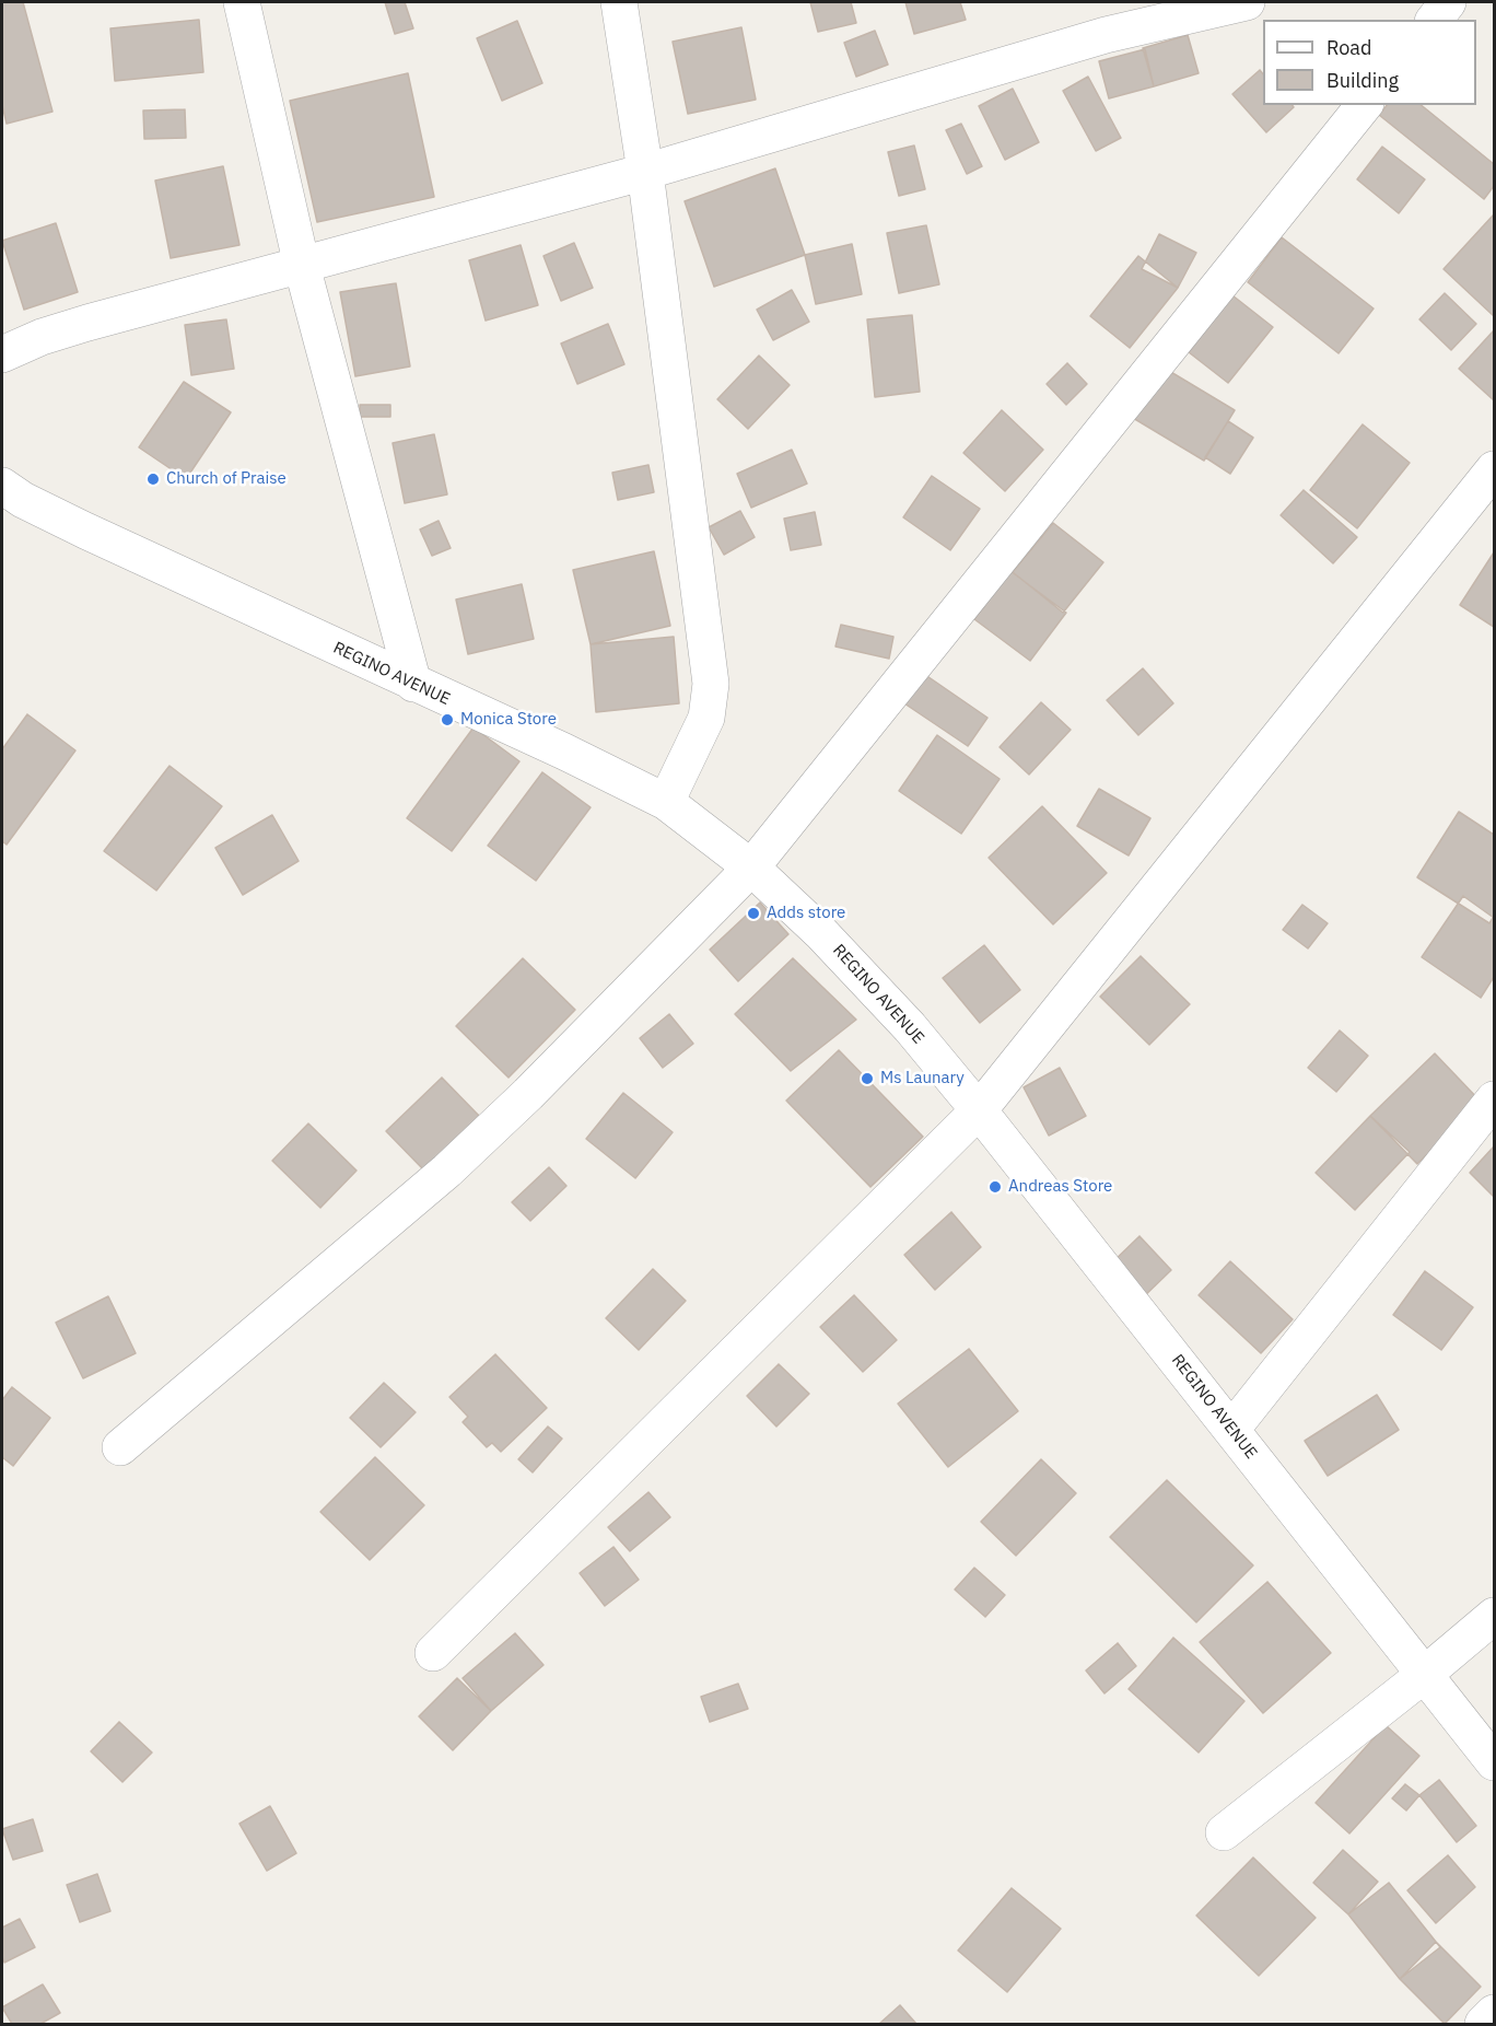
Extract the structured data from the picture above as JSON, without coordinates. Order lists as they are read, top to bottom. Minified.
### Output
{"streets":{"street":["REGINO AVENUE"]},"places":["Church of Praise","Monica Store","Adds store","Ms Launary","Andreas Store"],"legend":["Road","Building"]}
